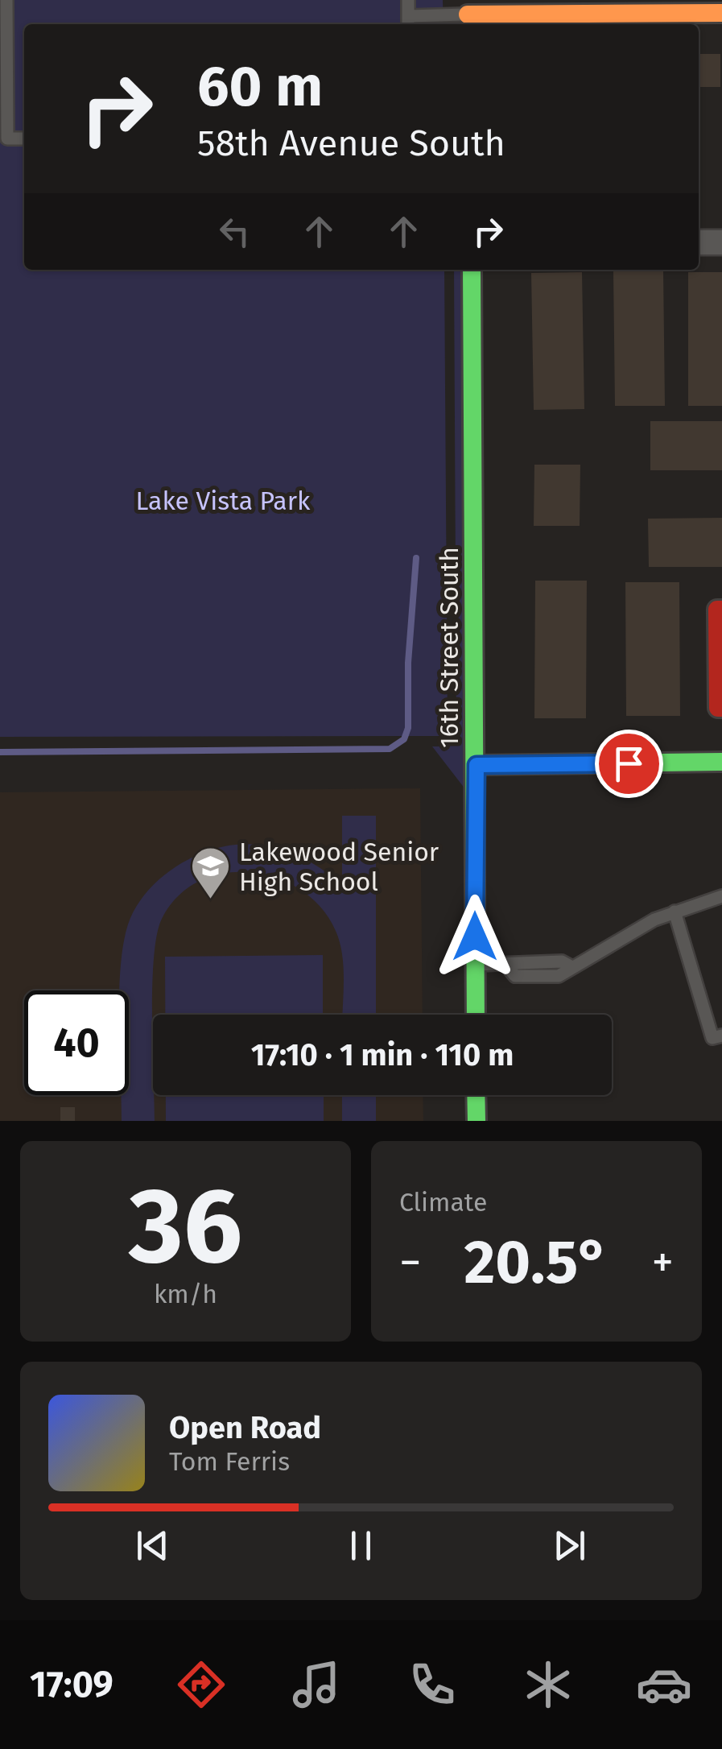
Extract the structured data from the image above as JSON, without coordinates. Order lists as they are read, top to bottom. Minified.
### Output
{"streets":{"street":["16th Street South"]},"parks":["Lake Vista Park"],"places":{"school or university":["Lakewood Senior High School"]},"page":{"turn":["60 m","58th Avenue South"],"limit":"40","trip":"17:10 · 1 min · 110 m","tile":[["36","km/h"],"Climate"],"heat":["−","20.5°","+"],"song":["Open Road","Tom Ferris"],"tabs":"17:09"}}
